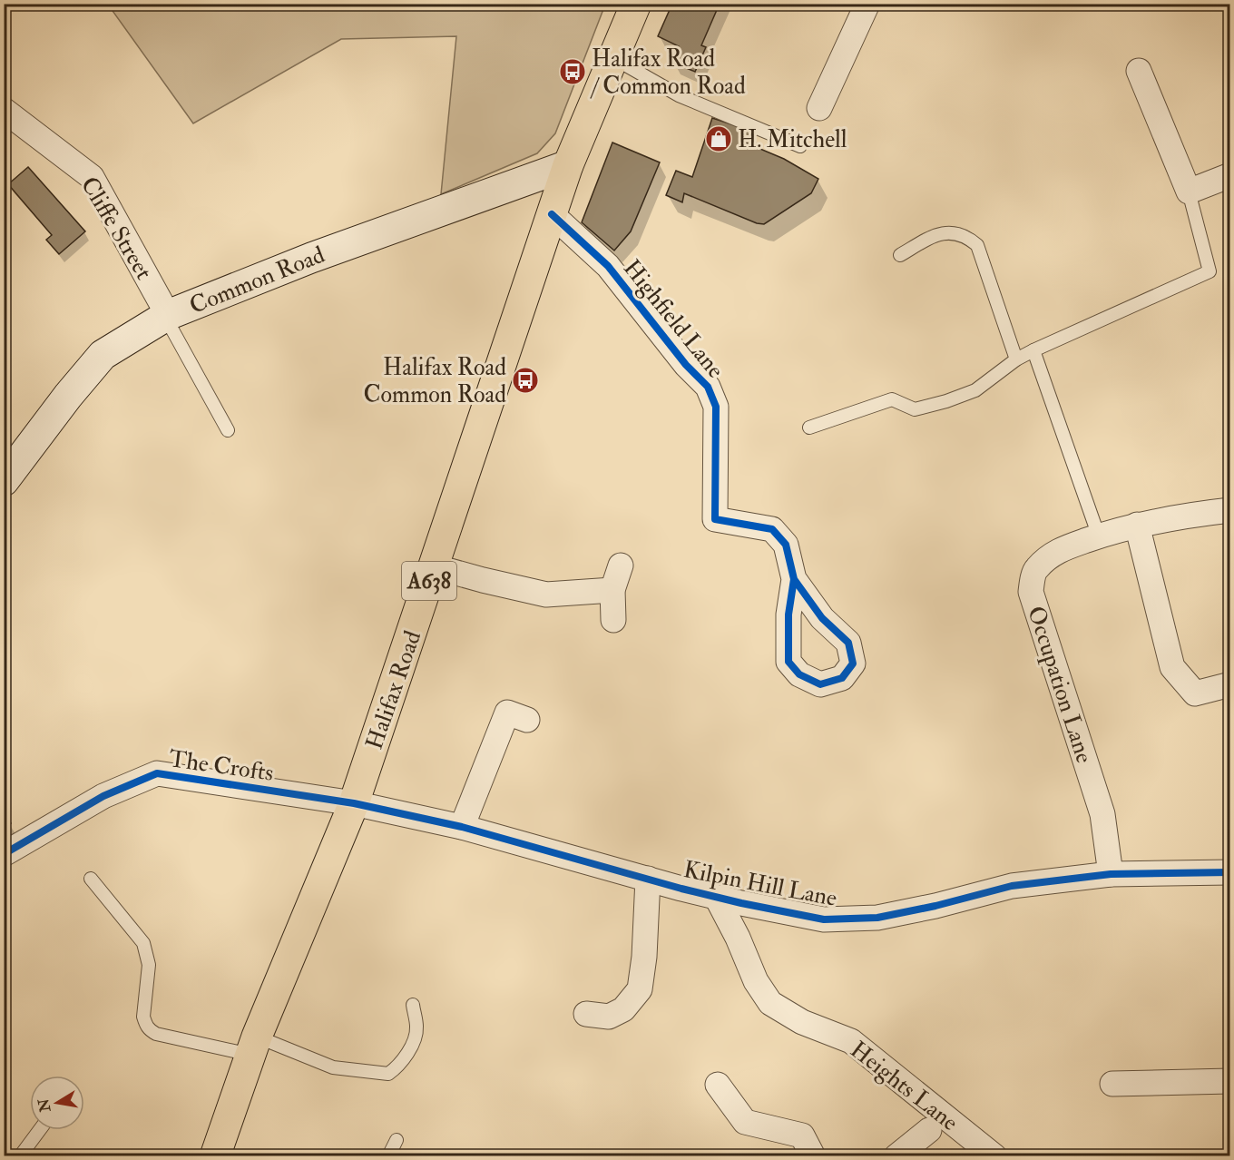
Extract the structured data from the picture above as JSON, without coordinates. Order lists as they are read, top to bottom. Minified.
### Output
{"streets":{"main road":["A638","Halifax Road"],"street":["Cliffe Street","Common Road","Highfield Lane","Occupation Lane","The Crofts","Kilpin Hill Lane","Heights Lane"]},"crossings":[["Cliffe Street","Common Road"],["Common Road","Halifax Road"],["Highfield Lane","Halifax Road"],["Occupation Lane","Kilpin Hill Lane"],["Halifax Road","The Crofts"],["Halifax Road","Kilpin Hill Lane"],["The Crofts","Kilpin Hill Lane"],["Kilpin Hill Lane","Heights Lane"]],"places":{"bus stop":["Halifax Road / Common Road","Halifax Road Common Road"],"shop":["H. Mitchell"]},"north":"left"}
